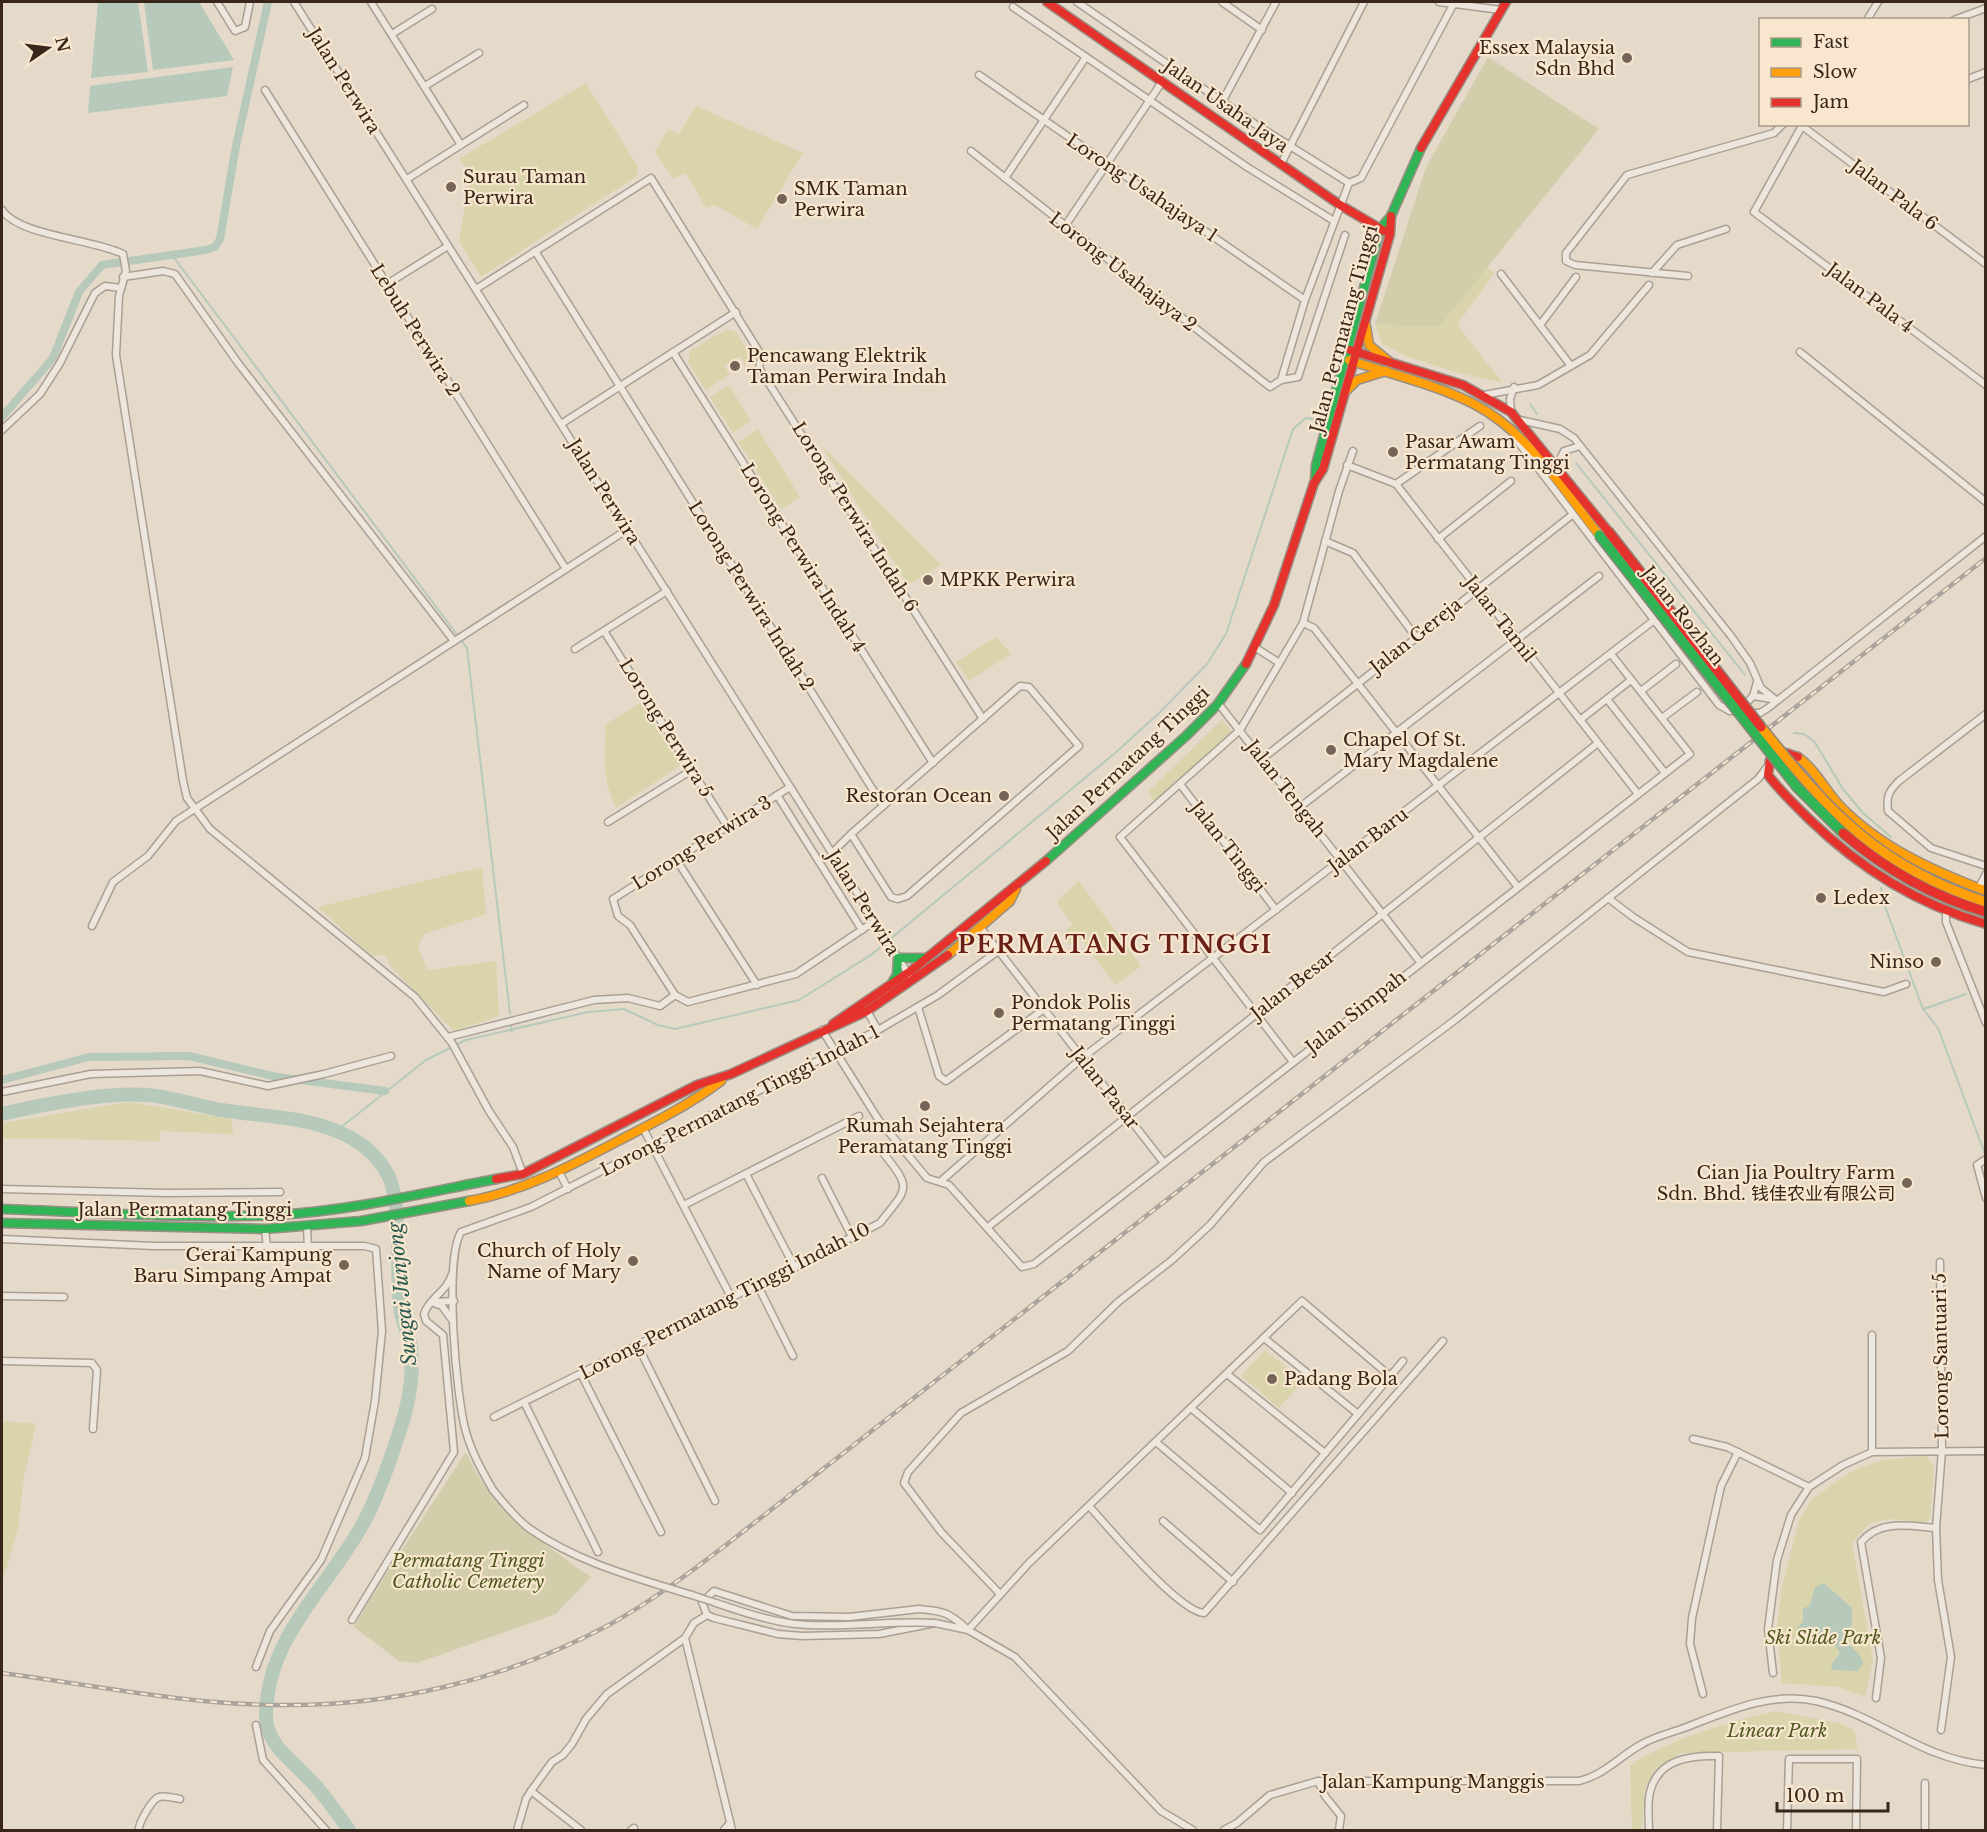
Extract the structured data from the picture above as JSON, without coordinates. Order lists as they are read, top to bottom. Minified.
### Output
{"streets":{"main road":["Jalan Usaha Jaya","Jalan Permatang Tinggi","Jalan Rozhan"],"street":["Jalan Perwira","Lorong Usahajaya 1","Jalan Pala 6","Lorong Usahajaya 2","Jalan Pala 4","Lebuh Perwira 2","Lorong Perwira Indah 6","Lorong Perwira Indah 4","Lorong Perwira Indah 2","Jalan Tamil","Jalan Gereja","Lorong Perwira 5","Jalan Tengah","Jalan Baru","Lorong Perwira 3","Jalan Tinggi","Jalan Besar","Jalan Simpah","Jalan Pasar","Lorong Permatang Tinggi Indah 1","Lorong Permatang Tinggi Indah 10","Lorong Santuari 5","Jalan Kampung Manggis"]},"crossings":[["Jalan Perwira","Jalan Permatang Tinggi"],["Jalan Perwira","Lorong Perwira 3"],["Jalan Usaha Jaya","Jalan Permatang Tinggi"],["Jalan Permatang Tinggi","Jalan Rozhan"],["Jalan Permatang Tinggi","Jalan Tengah"],["Jalan Permatang Tinggi","Jalan Pasar"],["Lorong Perwira Indah 6","Lorong Perwira Indah 2"],["Jalan Tamil","Jalan Gereja"],["Jalan Tamil","Jalan Baru"],["Jalan Tamil","Jalan Besar"],["Jalan Tamil","Jalan Simpah"],["Jalan Gereja","Jalan Tengah"],["Lorong Perwira 5","Lorong Perwira 3"],["Jalan Tengah","Jalan Baru"],["Jalan Tengah","Jalan Besar"],["Jalan Tengah","Jalan Simpah"],["Jalan Baru","Jalan Tinggi"],["Jalan Baru","Jalan Pasar"],["Jalan Besar","Jalan Simpah"],["Jalan Besar","Jalan Pasar"],["Jalan Simpah","Jalan Pasar"],["Jalan Pasar","Lorong Permatang Tinggi Indah 1"]],"districts":["PERMATANG TINGGI"],"water":["Sungai Junjong"],"parks":["Permatang Tinggi Catholic Cemetery","Ski Slide Park","Linear Park"],"places":["Essex Malaysia Sdn Bhd","Surau Taman Perwira","SMK Taman Perwira","Pencawang Elektrik Taman Perwira Indah","Pasar Awam Permatang Tinggi","MPKK Perwira","Chapel Of St. Mary Magdalene","Restoran Ocean","Ledex","Ninso","Pondok Polis Permatang Tinggi","Rumah Sejahtera Peramatang Tinggi","Cian Jia Poultry Farm Sdn. Bhd. 钱佳农业有限公司","Church of Holy Name of Mary","Gerai Kampung Baru Simpang Ampat","Padang Bola"],"legend":["Fast","Slow","Jam"],"scale_bar":"100 m","north":"right"}
